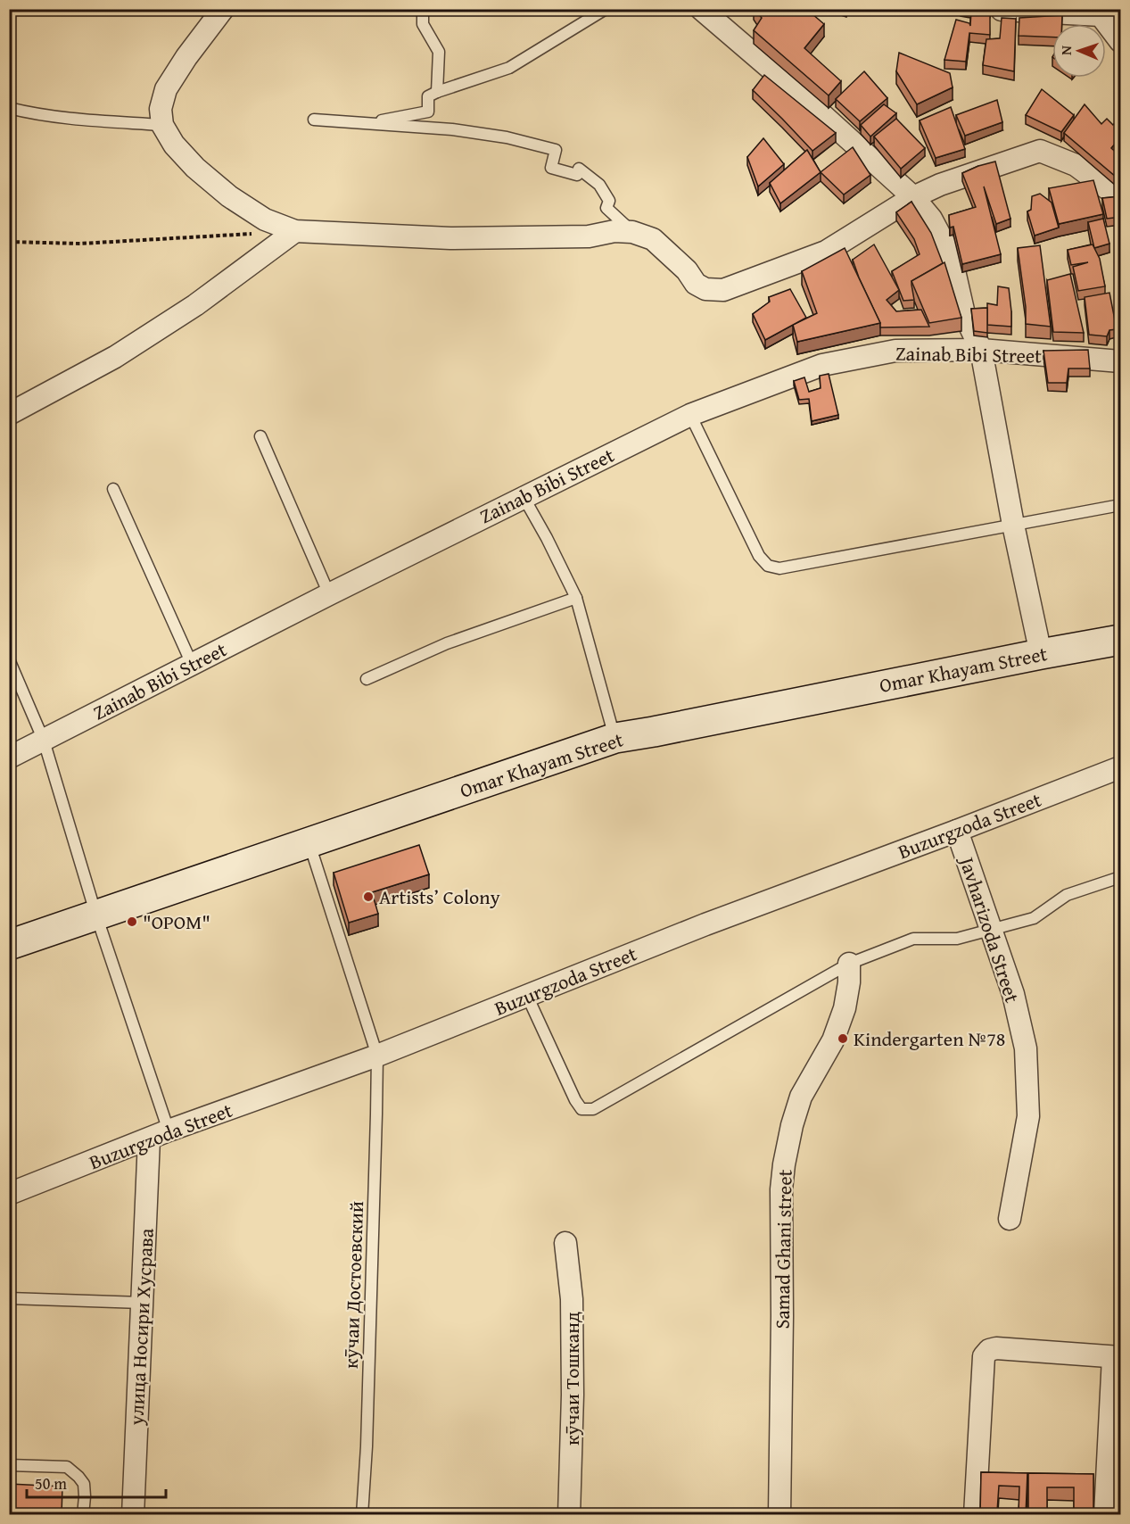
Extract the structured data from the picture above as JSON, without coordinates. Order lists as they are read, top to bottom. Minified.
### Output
{"streets":{"main road":["Omar Khayam Street"],"street":["Zainab Bibi Street","Buzurgzoda Street","Javharizoda Street","Samad Ghani street","улица Носири Хусрава","кӯчаи Тошканд"],"lane":["кӯчаи Достоевский"]},"crossings":[["Omar Khayam Street","кӯчаи Достоевский"],["Buzurgzoda Street","Javharizoda Street"],["Buzurgzoda Street","кӯчаи Достоевский"],["Buzurgzoda Street","улица Носири Хусрава"]],"places":["Artists’ Colony","\"OPOM\"","Kindergarten №78"],"scale_bar":"50 m","north":"left"}
